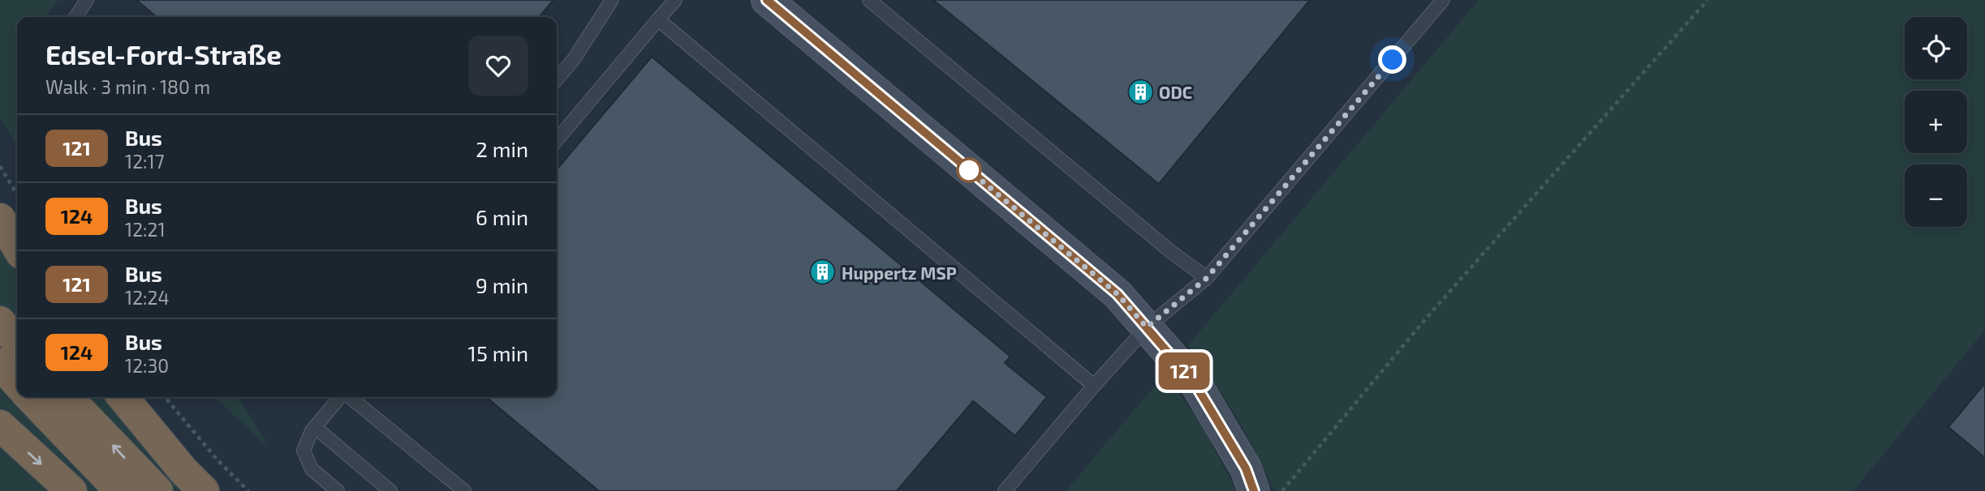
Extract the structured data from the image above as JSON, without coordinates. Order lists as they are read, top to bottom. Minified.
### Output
{"places":{"building":["ODC","Huppertz MSP"]},"lines":["bus line 121"],"page":{"on_map":"121","map_buttons":["+","−"],"heading":["Edsel-Ford-Straße","Walk · 3 min · 180 m"],"list":[{"mark":"121","name":"Bus","note":"12:17","value":"2 min"},{"mark":"124","name":"Bus","note":"12:21","value":"6 min"},{"mark":"121","name":"Bus","note":"12:24","value":"9 min"},{"mark":"124","name":"Bus","note":"12:30","value":"15 min"}]}}
